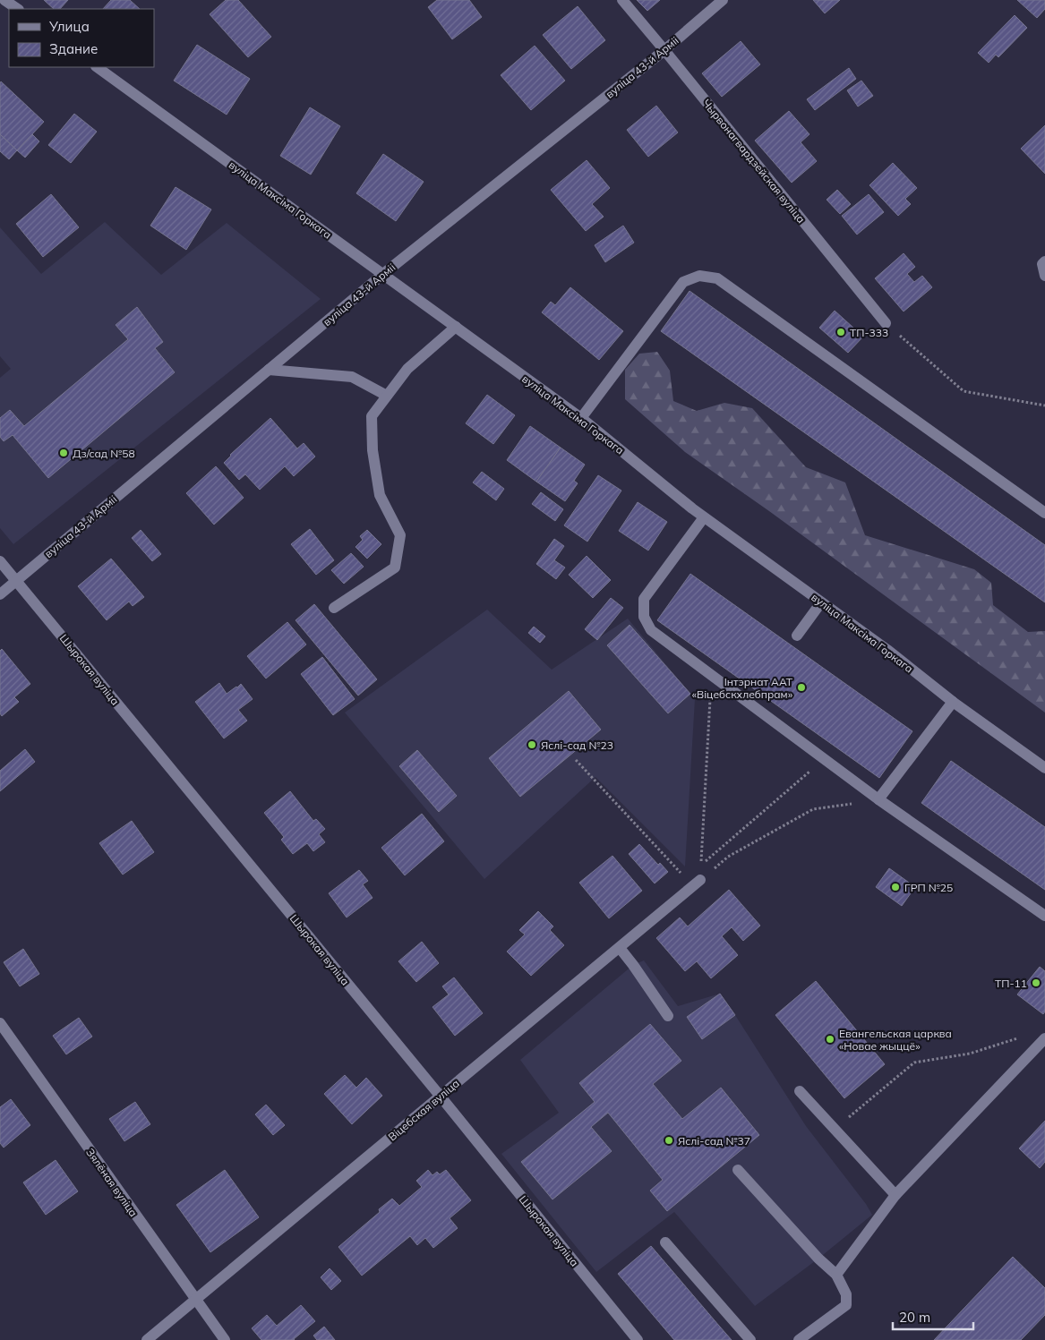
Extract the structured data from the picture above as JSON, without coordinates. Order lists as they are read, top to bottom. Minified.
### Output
{"streets":{"street":["вуліца 43-й Арміі","Чырвонагвардзейская вуліца","вуліца Максіма Горкага","Шырокая вуліца","Віцебская вуліца","Зялёная вуліца"]},"crossings":[["вуліца 43-й Арміі","Чырвонагвардзейская вуліца"],["вуліца 43-й Арміі","вуліца Максіма Горкага"],["вуліца 43-й Арміі","Шырокая вуліца"],["Шырокая вуліца","Віцебская вуліца"],["Віцебская вуліца","Зялёная вуліца"]],"places":["ТП-333","Дз/сад №58","Інтэрнат ААТ «Віцебскхлебпрам»","Яслі-сад №23","ГРП №25","ТП-11","Евангельская царква «Новае жыццё»","Яслі-сад №37"],"legend":["Улица","Здание"],"scale_bar":"20 m"}
